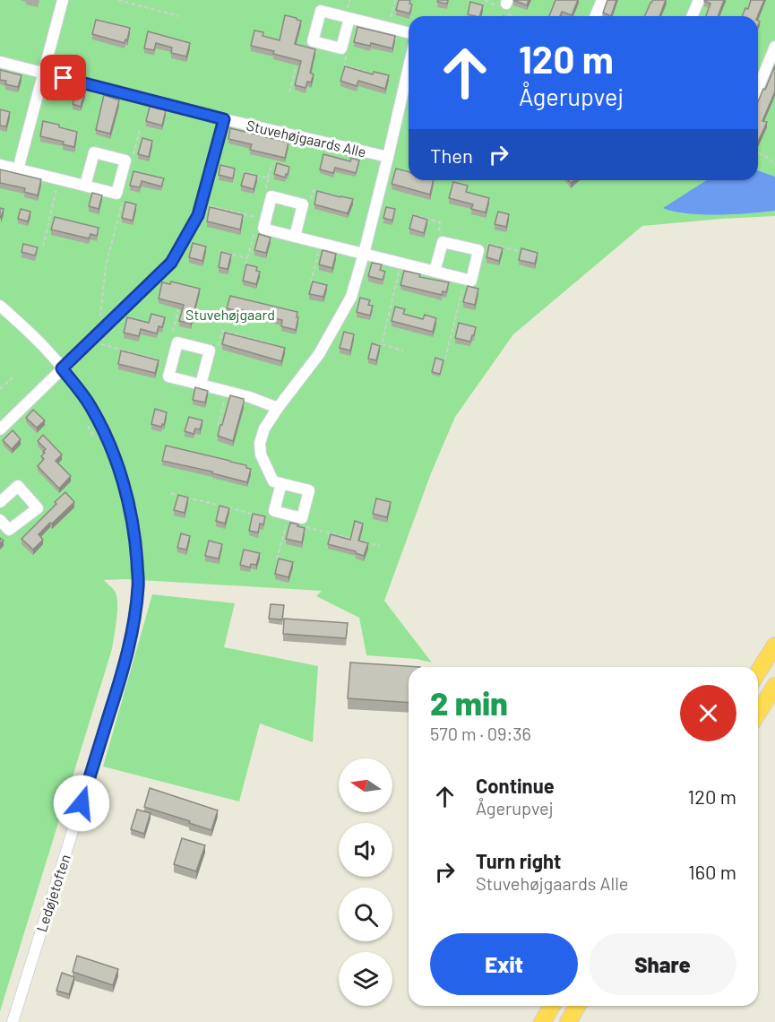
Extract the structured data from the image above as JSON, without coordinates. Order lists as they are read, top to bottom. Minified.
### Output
{"streets":{"street":["Stuvehøjgaards Alle","Ledøjetoften"]},"parks":["Stuvehøjgaard"],"north":"left","page":{"turn":["120 m","Ågerupvej"],"then":"Then","heading":["2 min","570 m · 09:36"],"list":[{"name":"Continue","note":"Ågerupvej","value":"120 m"},{"name":"Turn right","note":"Stuvehøjgaards Alle","value":"160 m"}],"buttons":["Exit","Share"]}}
